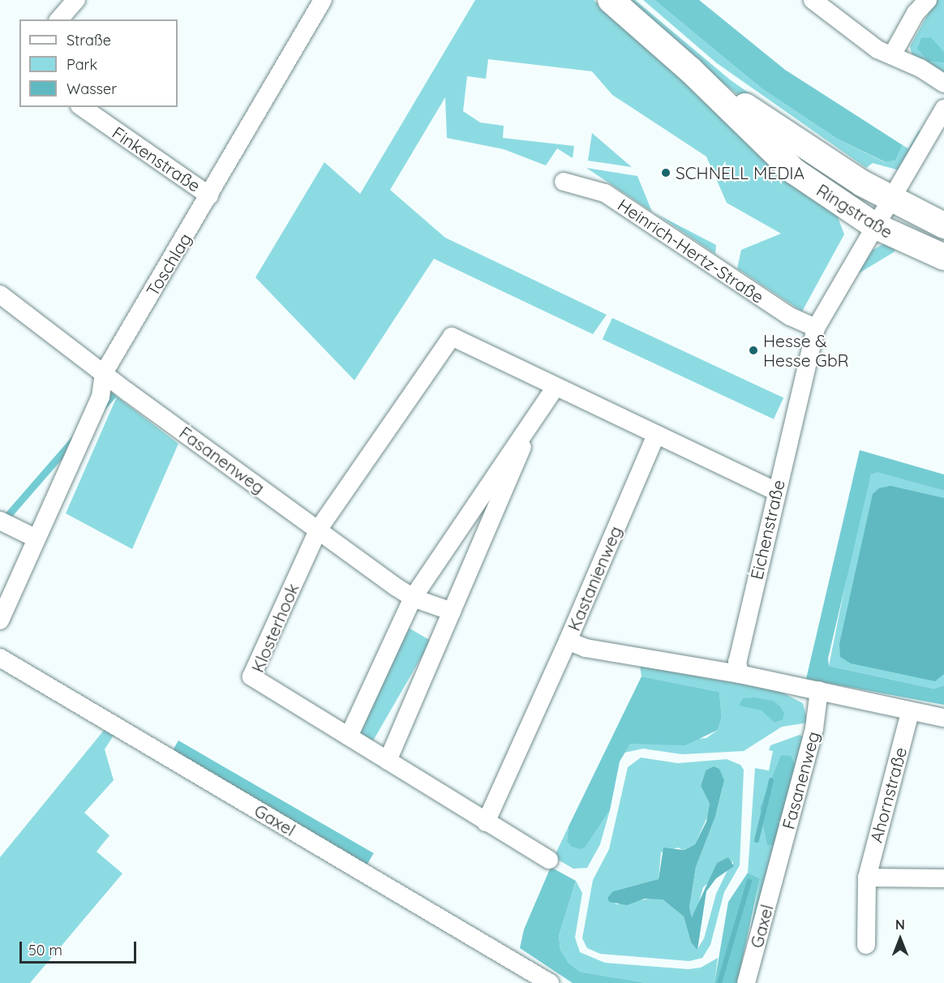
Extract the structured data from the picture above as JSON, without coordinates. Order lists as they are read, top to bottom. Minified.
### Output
{"streets":{"main road":["Ringstraße"],"street":["Finkenstraße","Heinrich-Hertz-Straße","Toschlag","Fasanenweg","Eichenstraße","Kastanienweg","Klosterhook","Ahornstraße","Gaxel"]},"crossings":[["Finkenstraße","Toschlag"],["Ringstraße","Eichenstraße"],["Heinrich-Hertz-Straße","Eichenstraße"],["Toschlag","Fasanenweg"],["Fasanenweg","Klosterhook"],["Fasanenweg","Gaxel"],["Eichenstraße","Kastanienweg"]],"places":["SCHNELL MEDIA","Hesse & Hesse GbR"],"legend":["Straße","Park","Wasser"],"scale_bar":"50 m","north":"top"}
